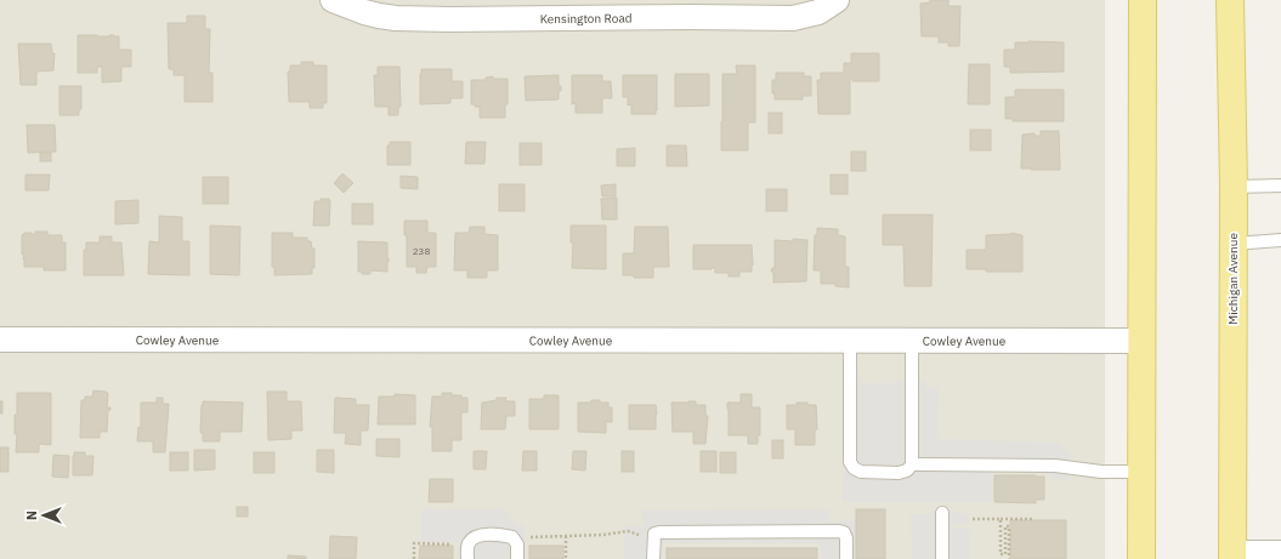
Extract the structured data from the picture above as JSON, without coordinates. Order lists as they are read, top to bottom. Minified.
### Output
{"streets":{"main road":["Michigan Avenue"],"street":["Kensington Road","Cowley Avenue"]},"house_numbers":["238"],"north":"left"}
